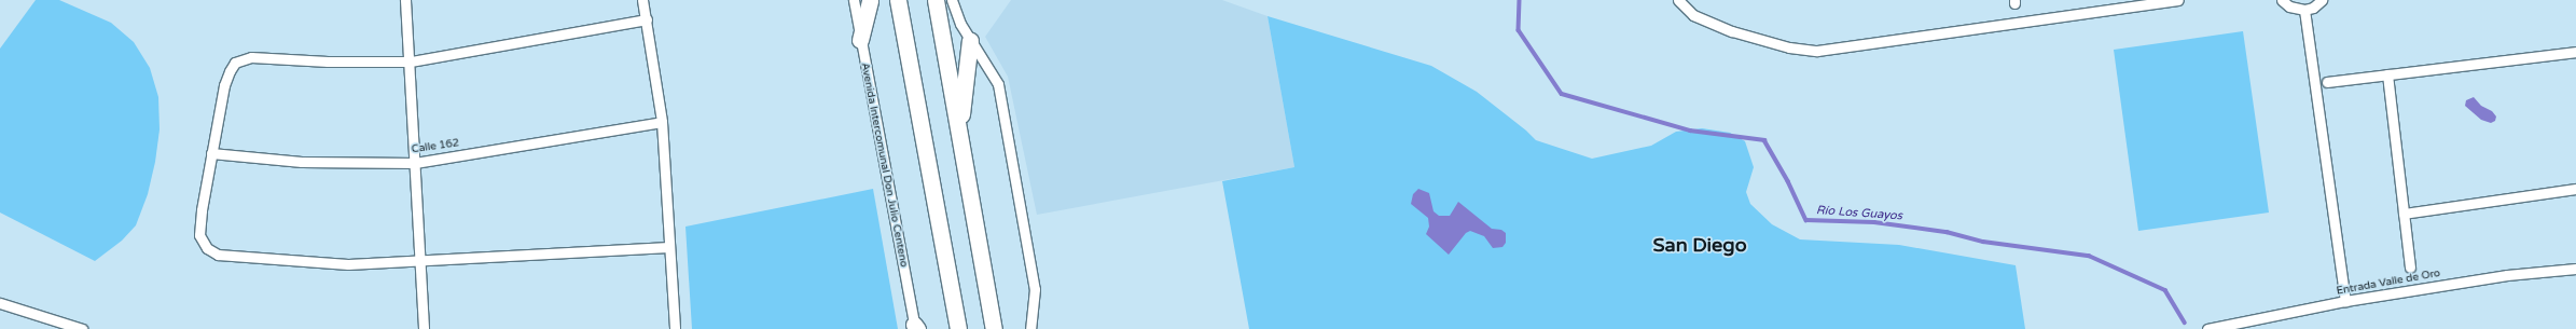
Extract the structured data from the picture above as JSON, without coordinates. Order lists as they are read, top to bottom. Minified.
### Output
{"streets":{"street":["Calle 162","Avenida Intercomunal Don Julio Centeno","Entrada Valle de Oro"]},"districts":["San Diego"],"water":["Río Los Guayos"]}
